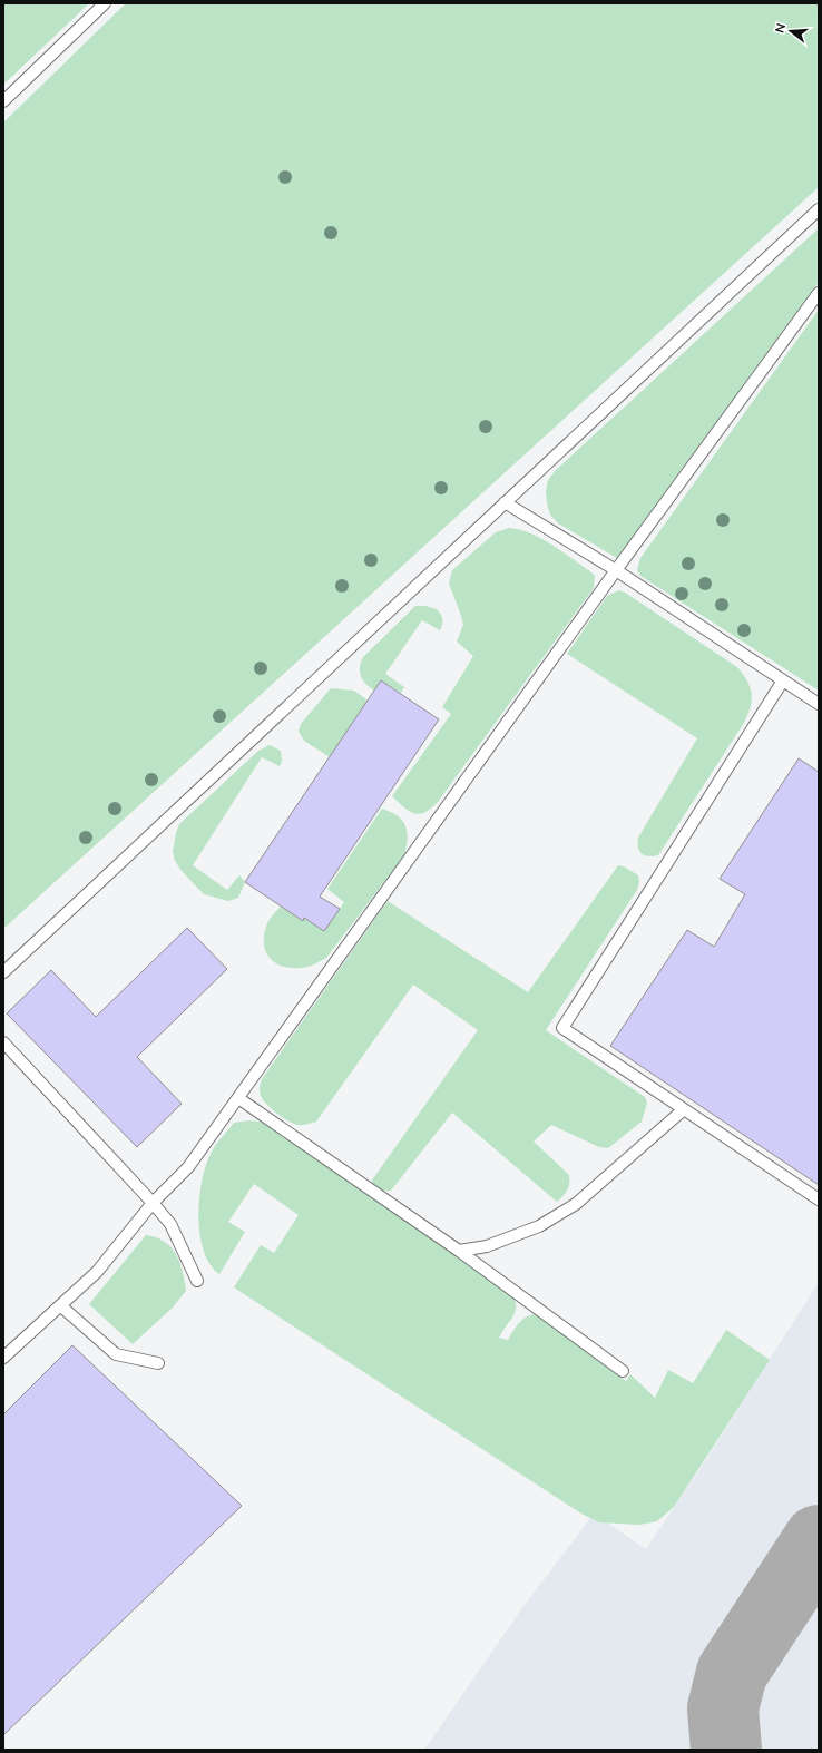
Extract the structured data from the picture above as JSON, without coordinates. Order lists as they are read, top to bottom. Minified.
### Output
{"north":"left"}
